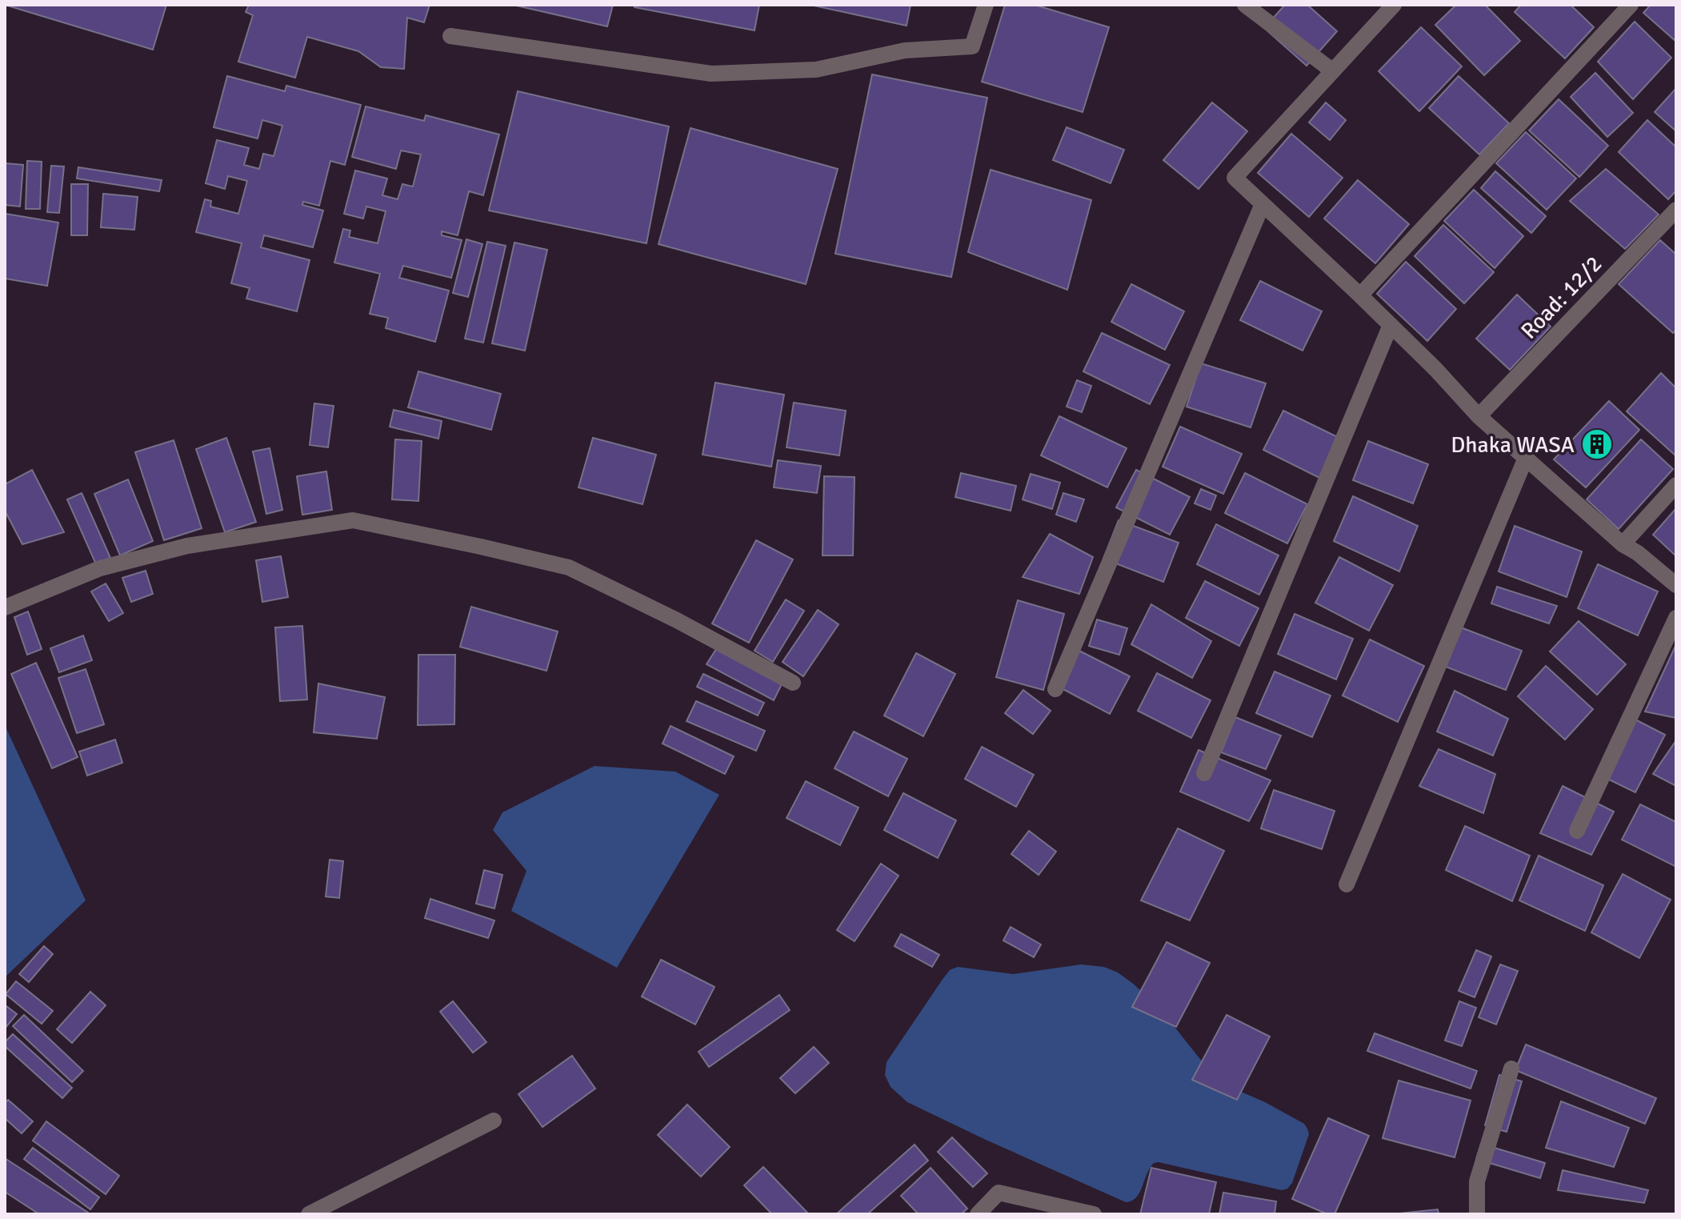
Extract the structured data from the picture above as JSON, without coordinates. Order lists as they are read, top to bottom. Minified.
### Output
{"streets":{"street":["Road: 12/2"]},"places":{"building":["Dhaka WASA"]}}
